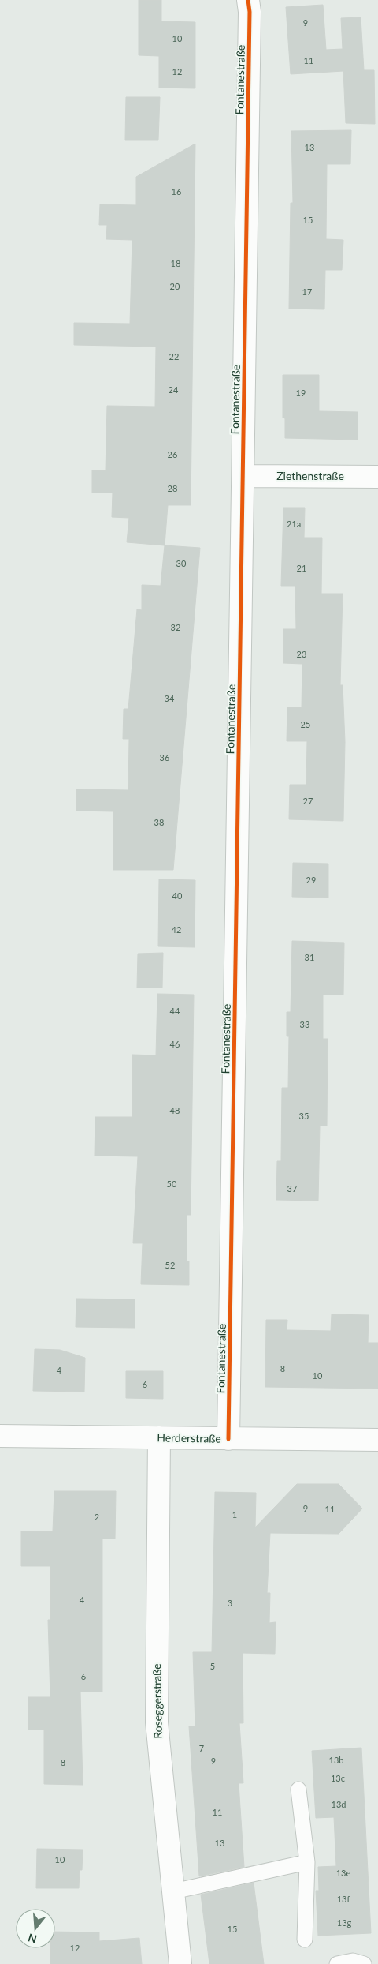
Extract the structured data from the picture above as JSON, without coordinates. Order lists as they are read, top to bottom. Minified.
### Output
{"streets":{"street":["Fontanestraße","Ziethenstraße","Herderstraße","Roseggerstraße"]},"crossings":[["Fontanestraße","Ziethenstraße"],["Fontanestraße","Herderstraße"],["Herderstraße","Roseggerstraße"]],"house_numbers":["9","10","11","12","13","16","15","18","20","17","22","24","19","26","28","21a","30","21","32","23","34","25","36","27","38","29","40","42","31","44","33","46","48","35","50","37","52","8","4","10","6","9","11","1","2","4","3","5","6","7","13b","9","8","13c","13d","11","13","10","13e","13f","13g","15","12"],"north":"bottom"}
